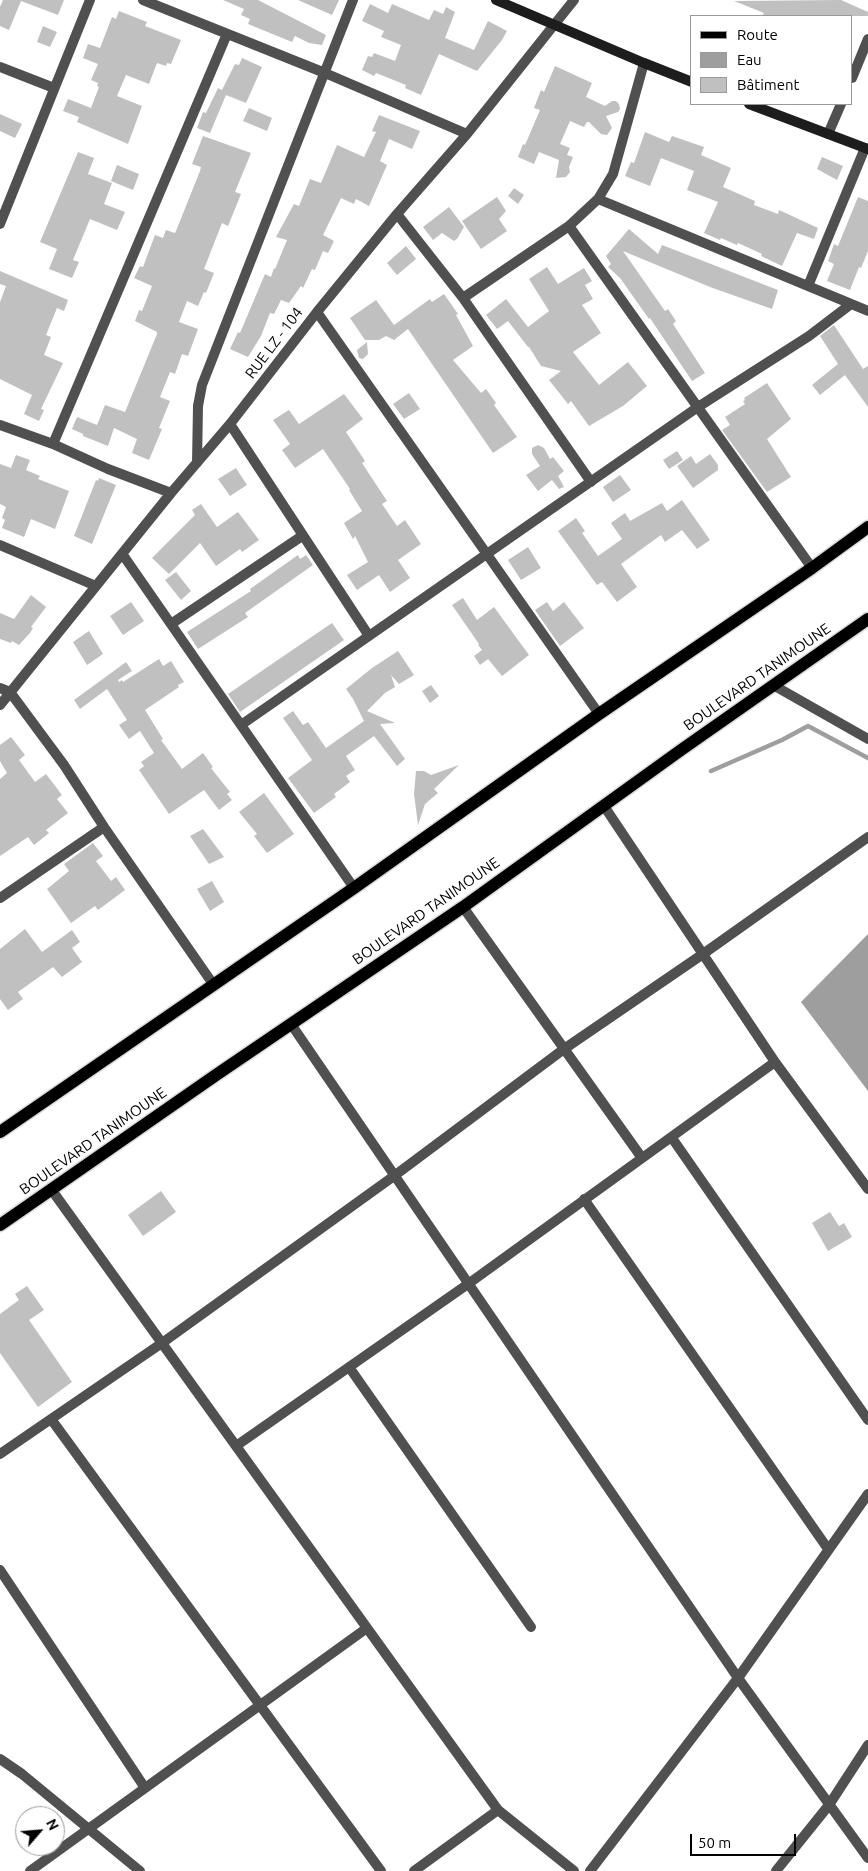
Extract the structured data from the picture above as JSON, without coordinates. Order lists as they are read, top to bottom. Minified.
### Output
{"streets":{"main road":["BOULEVARD TANIMOUNE"],"street":["RUE LZ - 104"]},"legend":["Route","Eau","Bâtiment"],"scale_bar":"50 m","north":"top right"}
